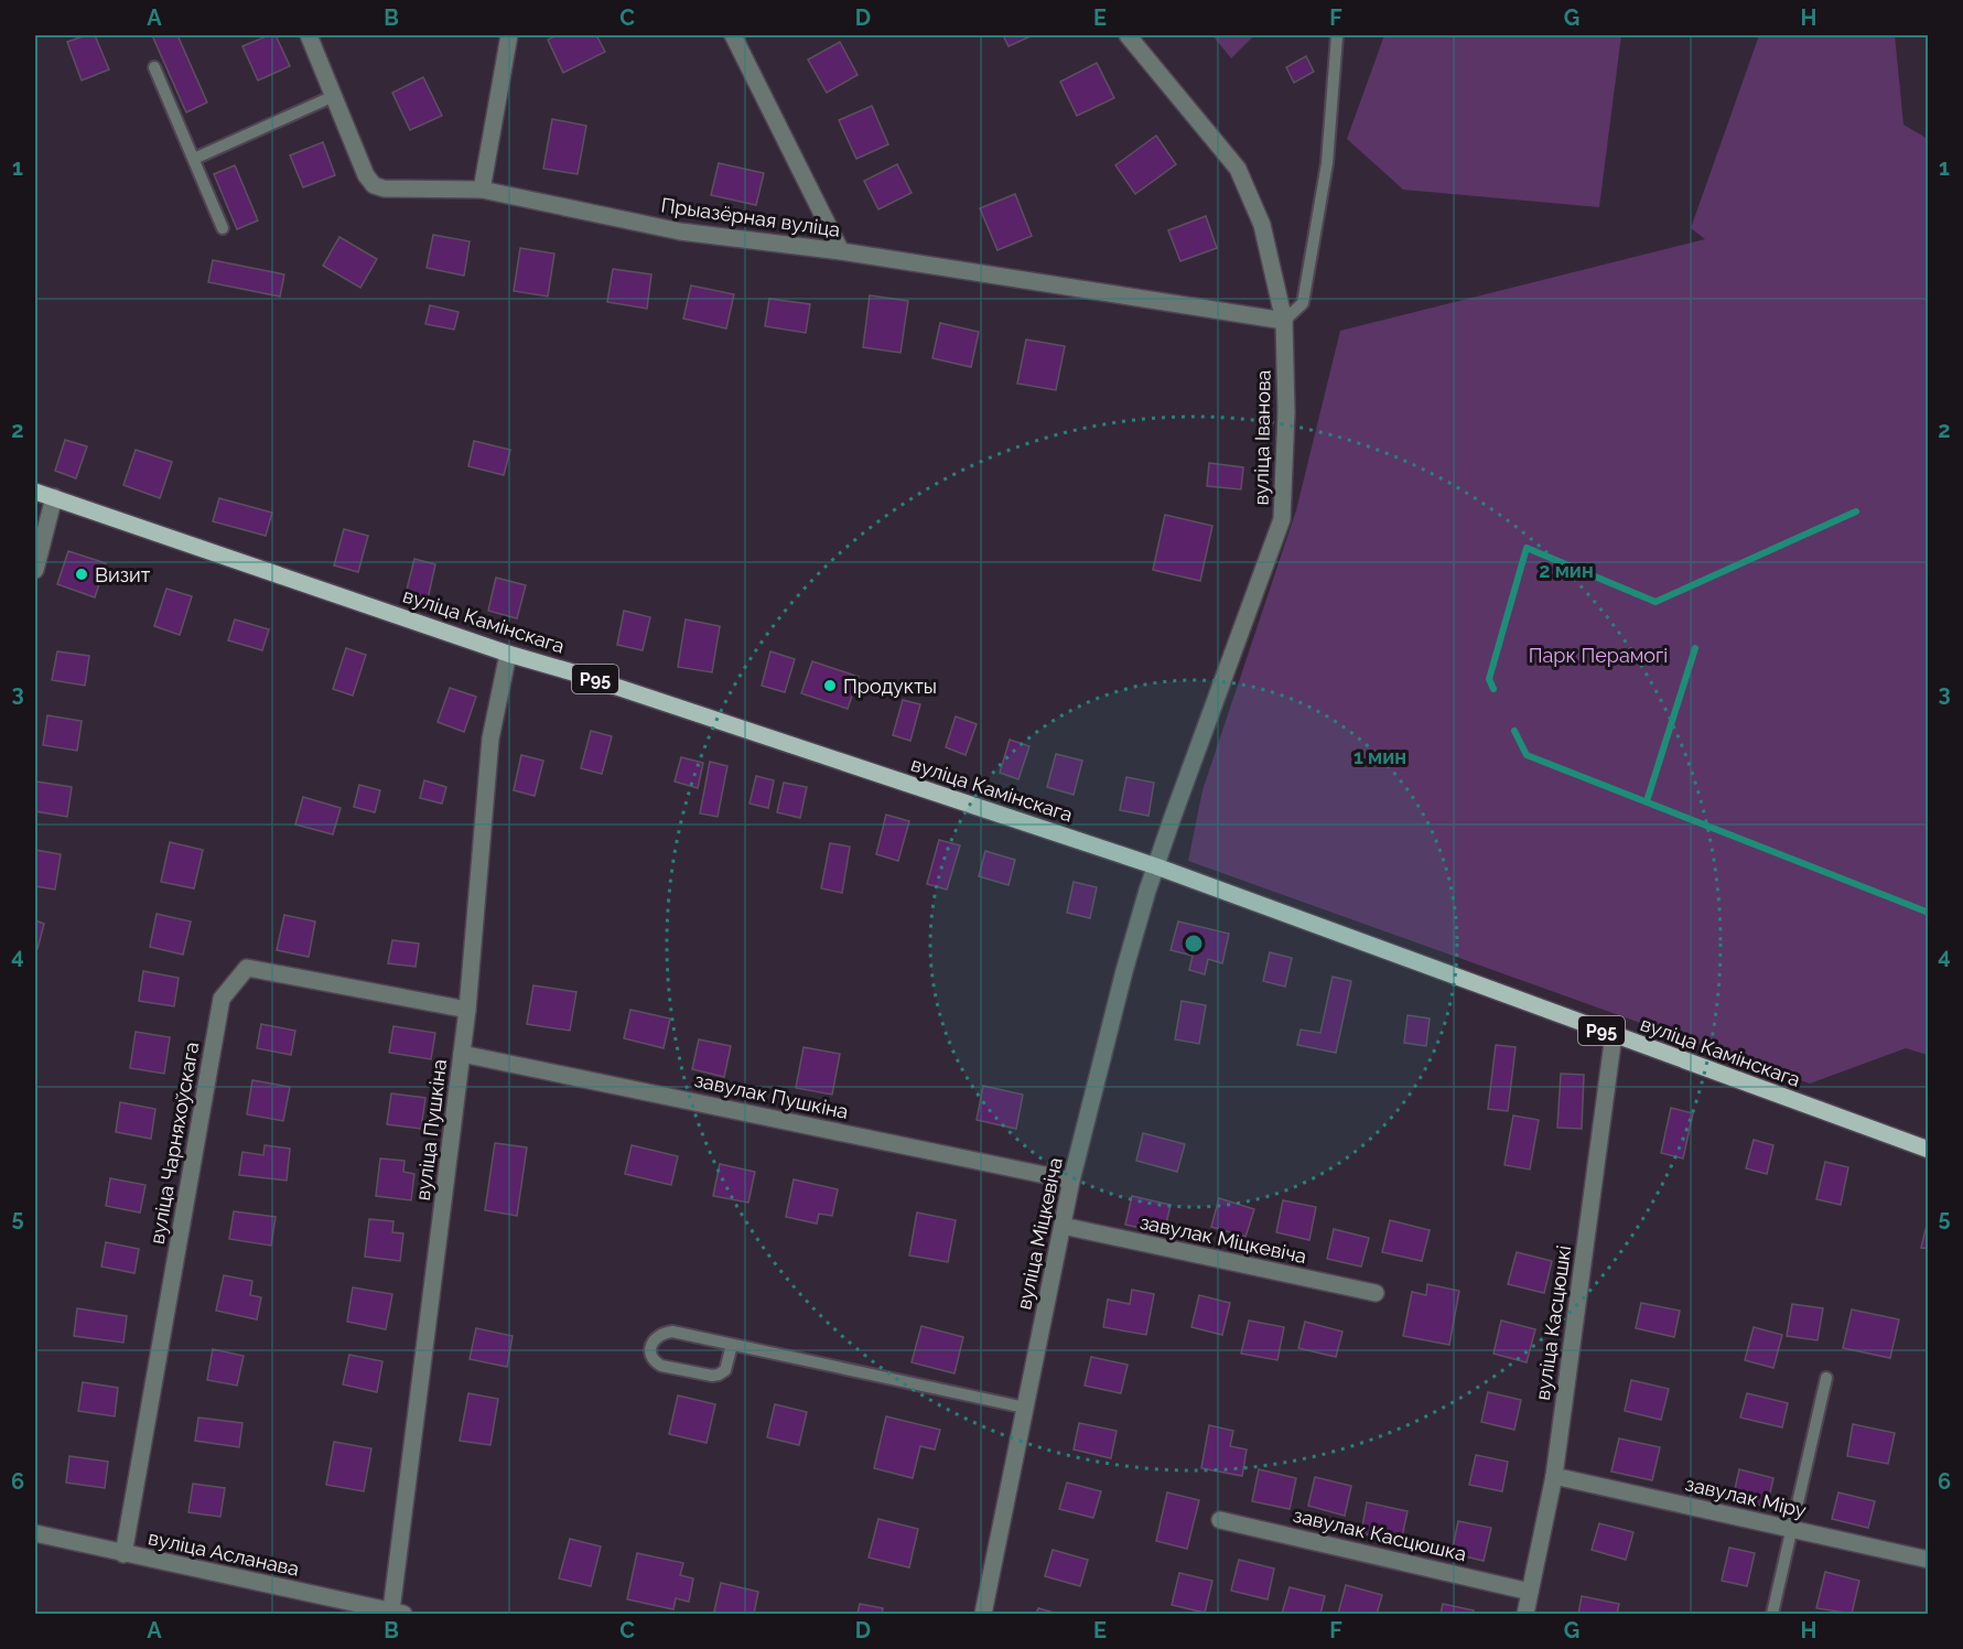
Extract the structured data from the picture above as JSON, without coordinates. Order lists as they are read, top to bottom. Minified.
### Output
{"streets":{"main road":["вуліца Камінскага","Р95"],"street":["Прыазёрная вуліца","вуліца Іванова","завулак Пушкіна","вуліца Пушкіна","вуліца Чарняхоўскага","вуліца Міцкевіча","завулак Міцкевіча","вуліца Касцюшкі","завулак Міру","завулак Касцюшка","вуліца Асланава"]},"crossings":[["Прыазёрная вуліца","вуліца Іванова"],["вуліца Іванова","вуліца Камінскага"],["вуліца Іванова","вуліца Міцкевіча"],["вуліца Камінскага","вуліца Пушкіна"],["вуліца Камінскага","вуліца Міцкевіча"],["вуліца Камінскага","вуліца Касцюшкі"],["завулак Пушкіна","вуліца Пушкіна"],["завулак Пушкіна","вуліца Міцкевіча"],["вуліца Пушкіна","вуліца Чарняхоўскага"],["вуліца Пушкіна","вуліца Асланава"],["вуліца Чарняхоўскага","вуліца Асланава"],["вуліца Міцкевіча","завулак Міцкевіча"],["вуліца Касцюшкі","завулак Міру"],["вуліца Касцюшкі","завулак Касцюшка"]],"parks":["Парк Перамогі"],"places":["Визит","Продукты"],"grid":{"columns":["A","B","C","D","E","F","G","H"],"rows":["1","2","3","4","5","6"]},"rings":["2 мин","1 мин"]}
